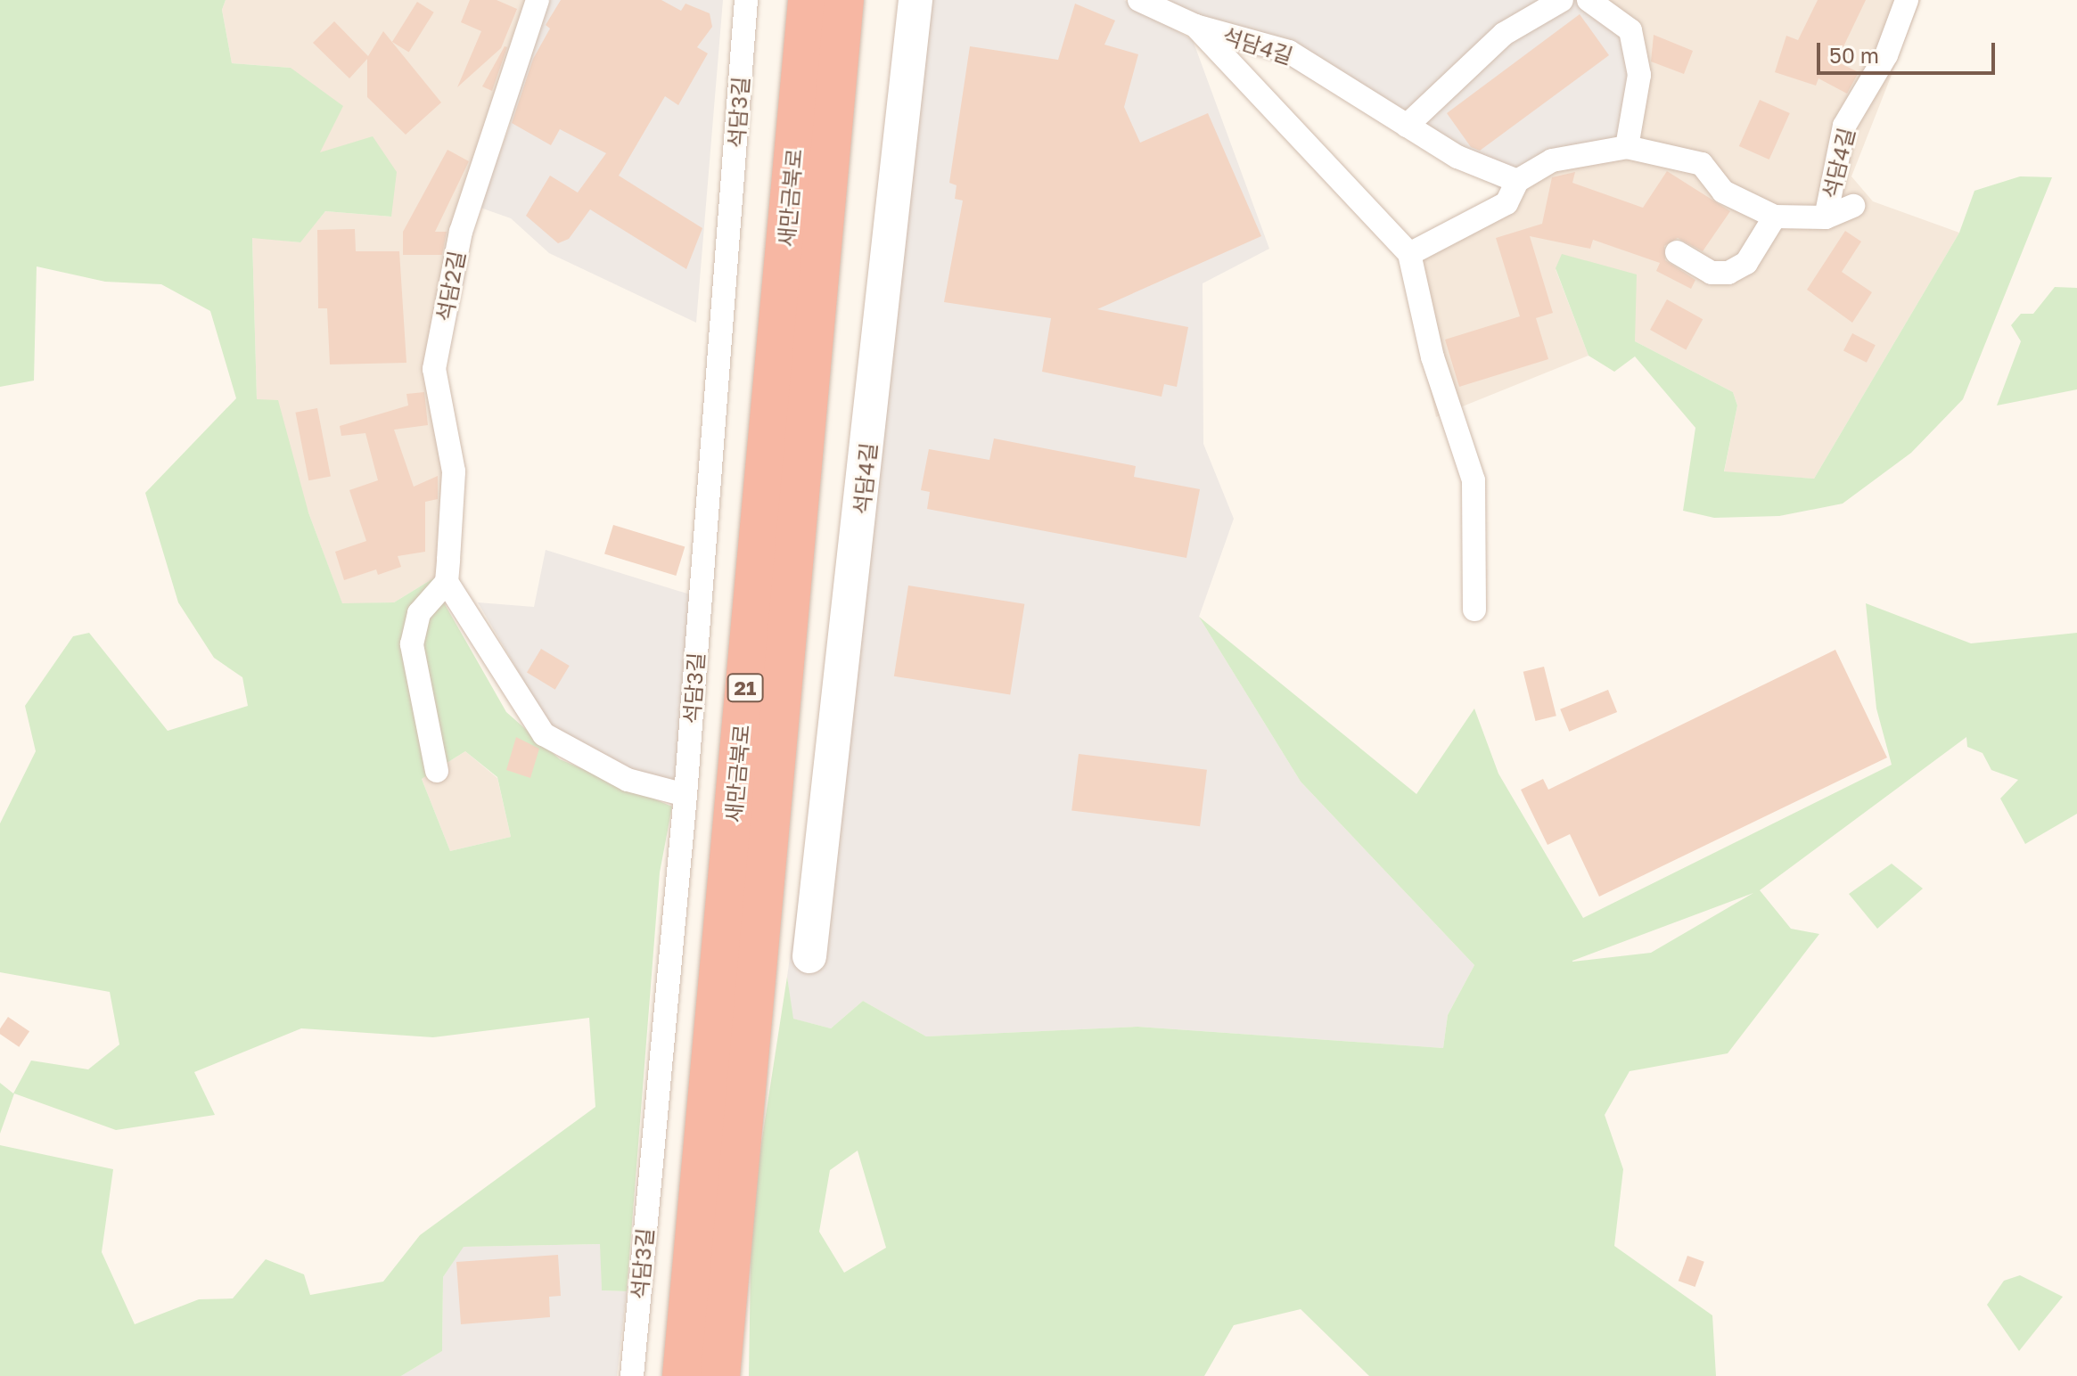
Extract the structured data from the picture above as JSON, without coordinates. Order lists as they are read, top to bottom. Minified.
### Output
{"streets":{"highway":["새만금북로","21"],"street":["석담4길","석담3길","석담2길"]},"scale_bar":"50 m"}
